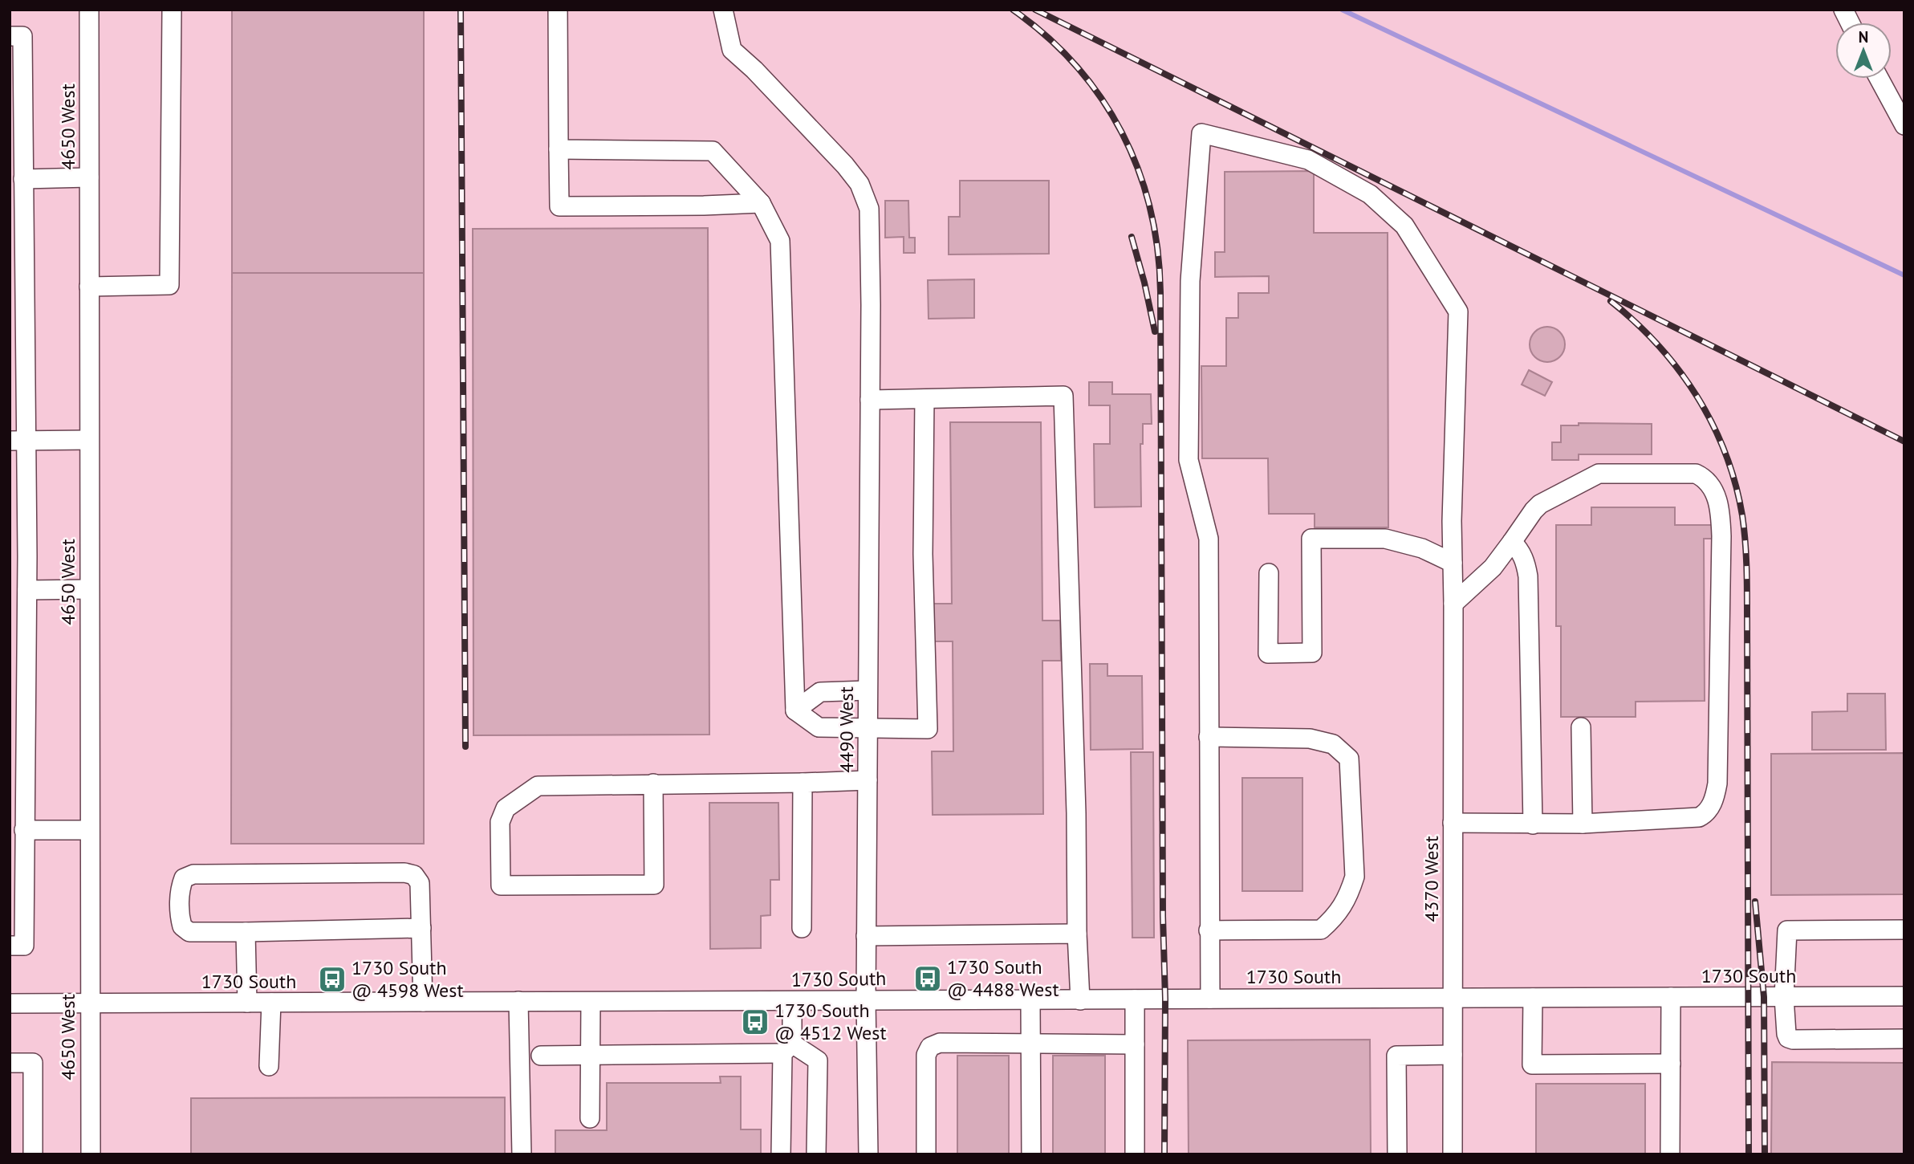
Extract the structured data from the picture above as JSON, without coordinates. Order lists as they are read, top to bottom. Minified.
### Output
{"streets":{"street":["4650 West","4490 West","4370 West","1730 South"]},"crossings":[["4650 West","1730 South"],["4490 West","1730 South"],["4370 West","1730 South"]],"places":{"bus stop":["1730 South @ 4488 West","1730 South @ 4598 West","1730 South @ 4512 West"]},"north":"top"}
